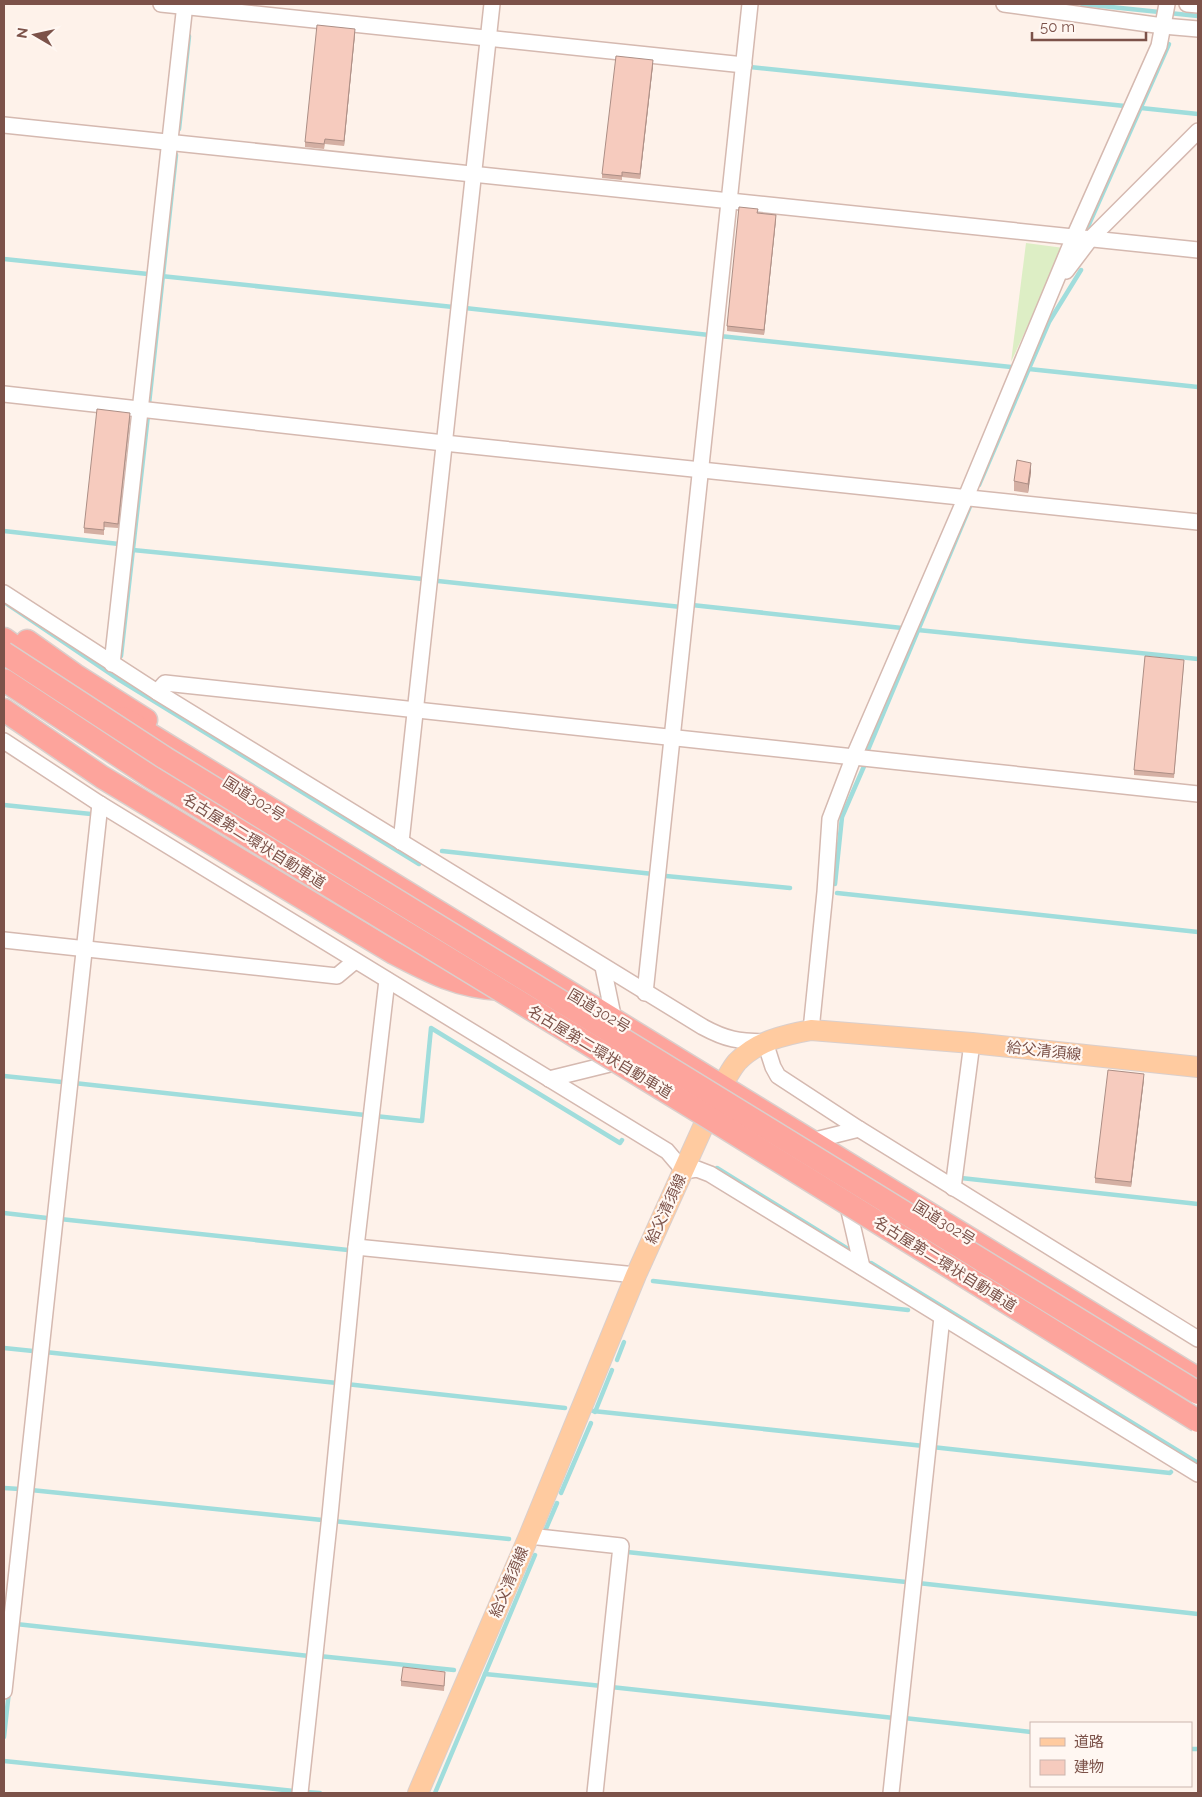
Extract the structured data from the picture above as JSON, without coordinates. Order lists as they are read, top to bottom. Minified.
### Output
{"streets":{"highway":["国道302号","名古屋第二環状自動車道"],"main road":["給父清須線"]},"crossings":[["国道302号","給父清須線"]],"legend":["道路","建物"],"scale_bar":"50 m","north":"left"}
